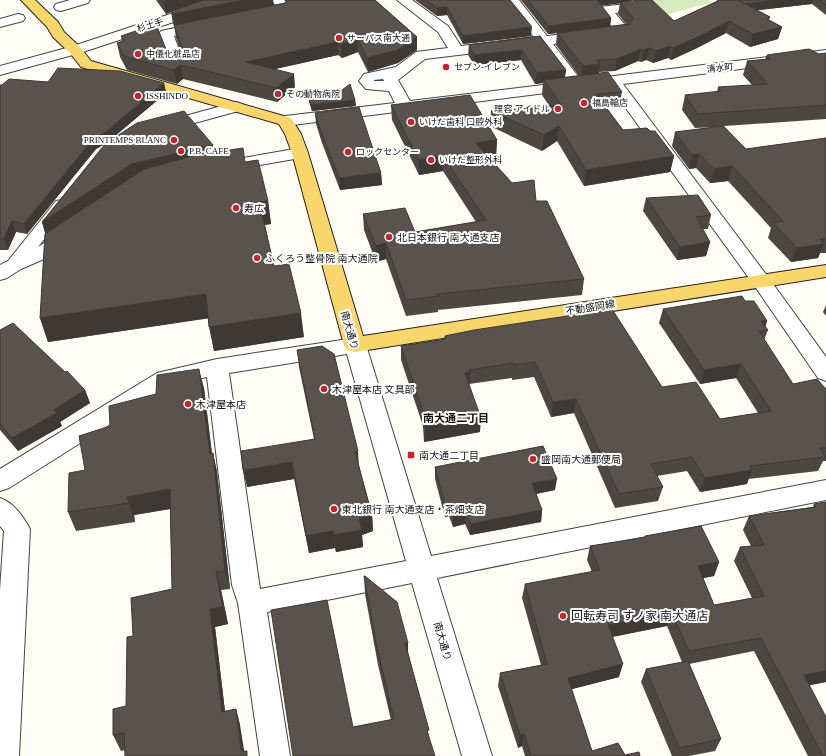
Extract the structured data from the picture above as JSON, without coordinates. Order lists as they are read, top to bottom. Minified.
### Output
{"streets":{"main road":["不動盛岡線","南大通り"],"street":["杉土手","清水町"]},"crossings":[["清水町","南大通り"],["不動盛岡線","南大通り"]],"districts":["南大通二丁目"],"places":{"other":["サーパス南大通","中儀化粧品店","セブン-イレブン","その動物病院","ISSHINDO","福島輪店","理容 アイドル","いけだ歯科 口腔外科","PRINTEMPS BLANC","P.B. CAFE","ロックセンター","いけだ整形外科","寿広","北日本銀行 南大通支店","ふくろう整骨院 南大通院","木津屋本店 文具部","木津屋本店","盛岡南大通郵便局","東北銀行 南大通支店・茶畑支店","回転寿司 すノ家 南大通店"],"transit":["南大通二丁目"]}}
